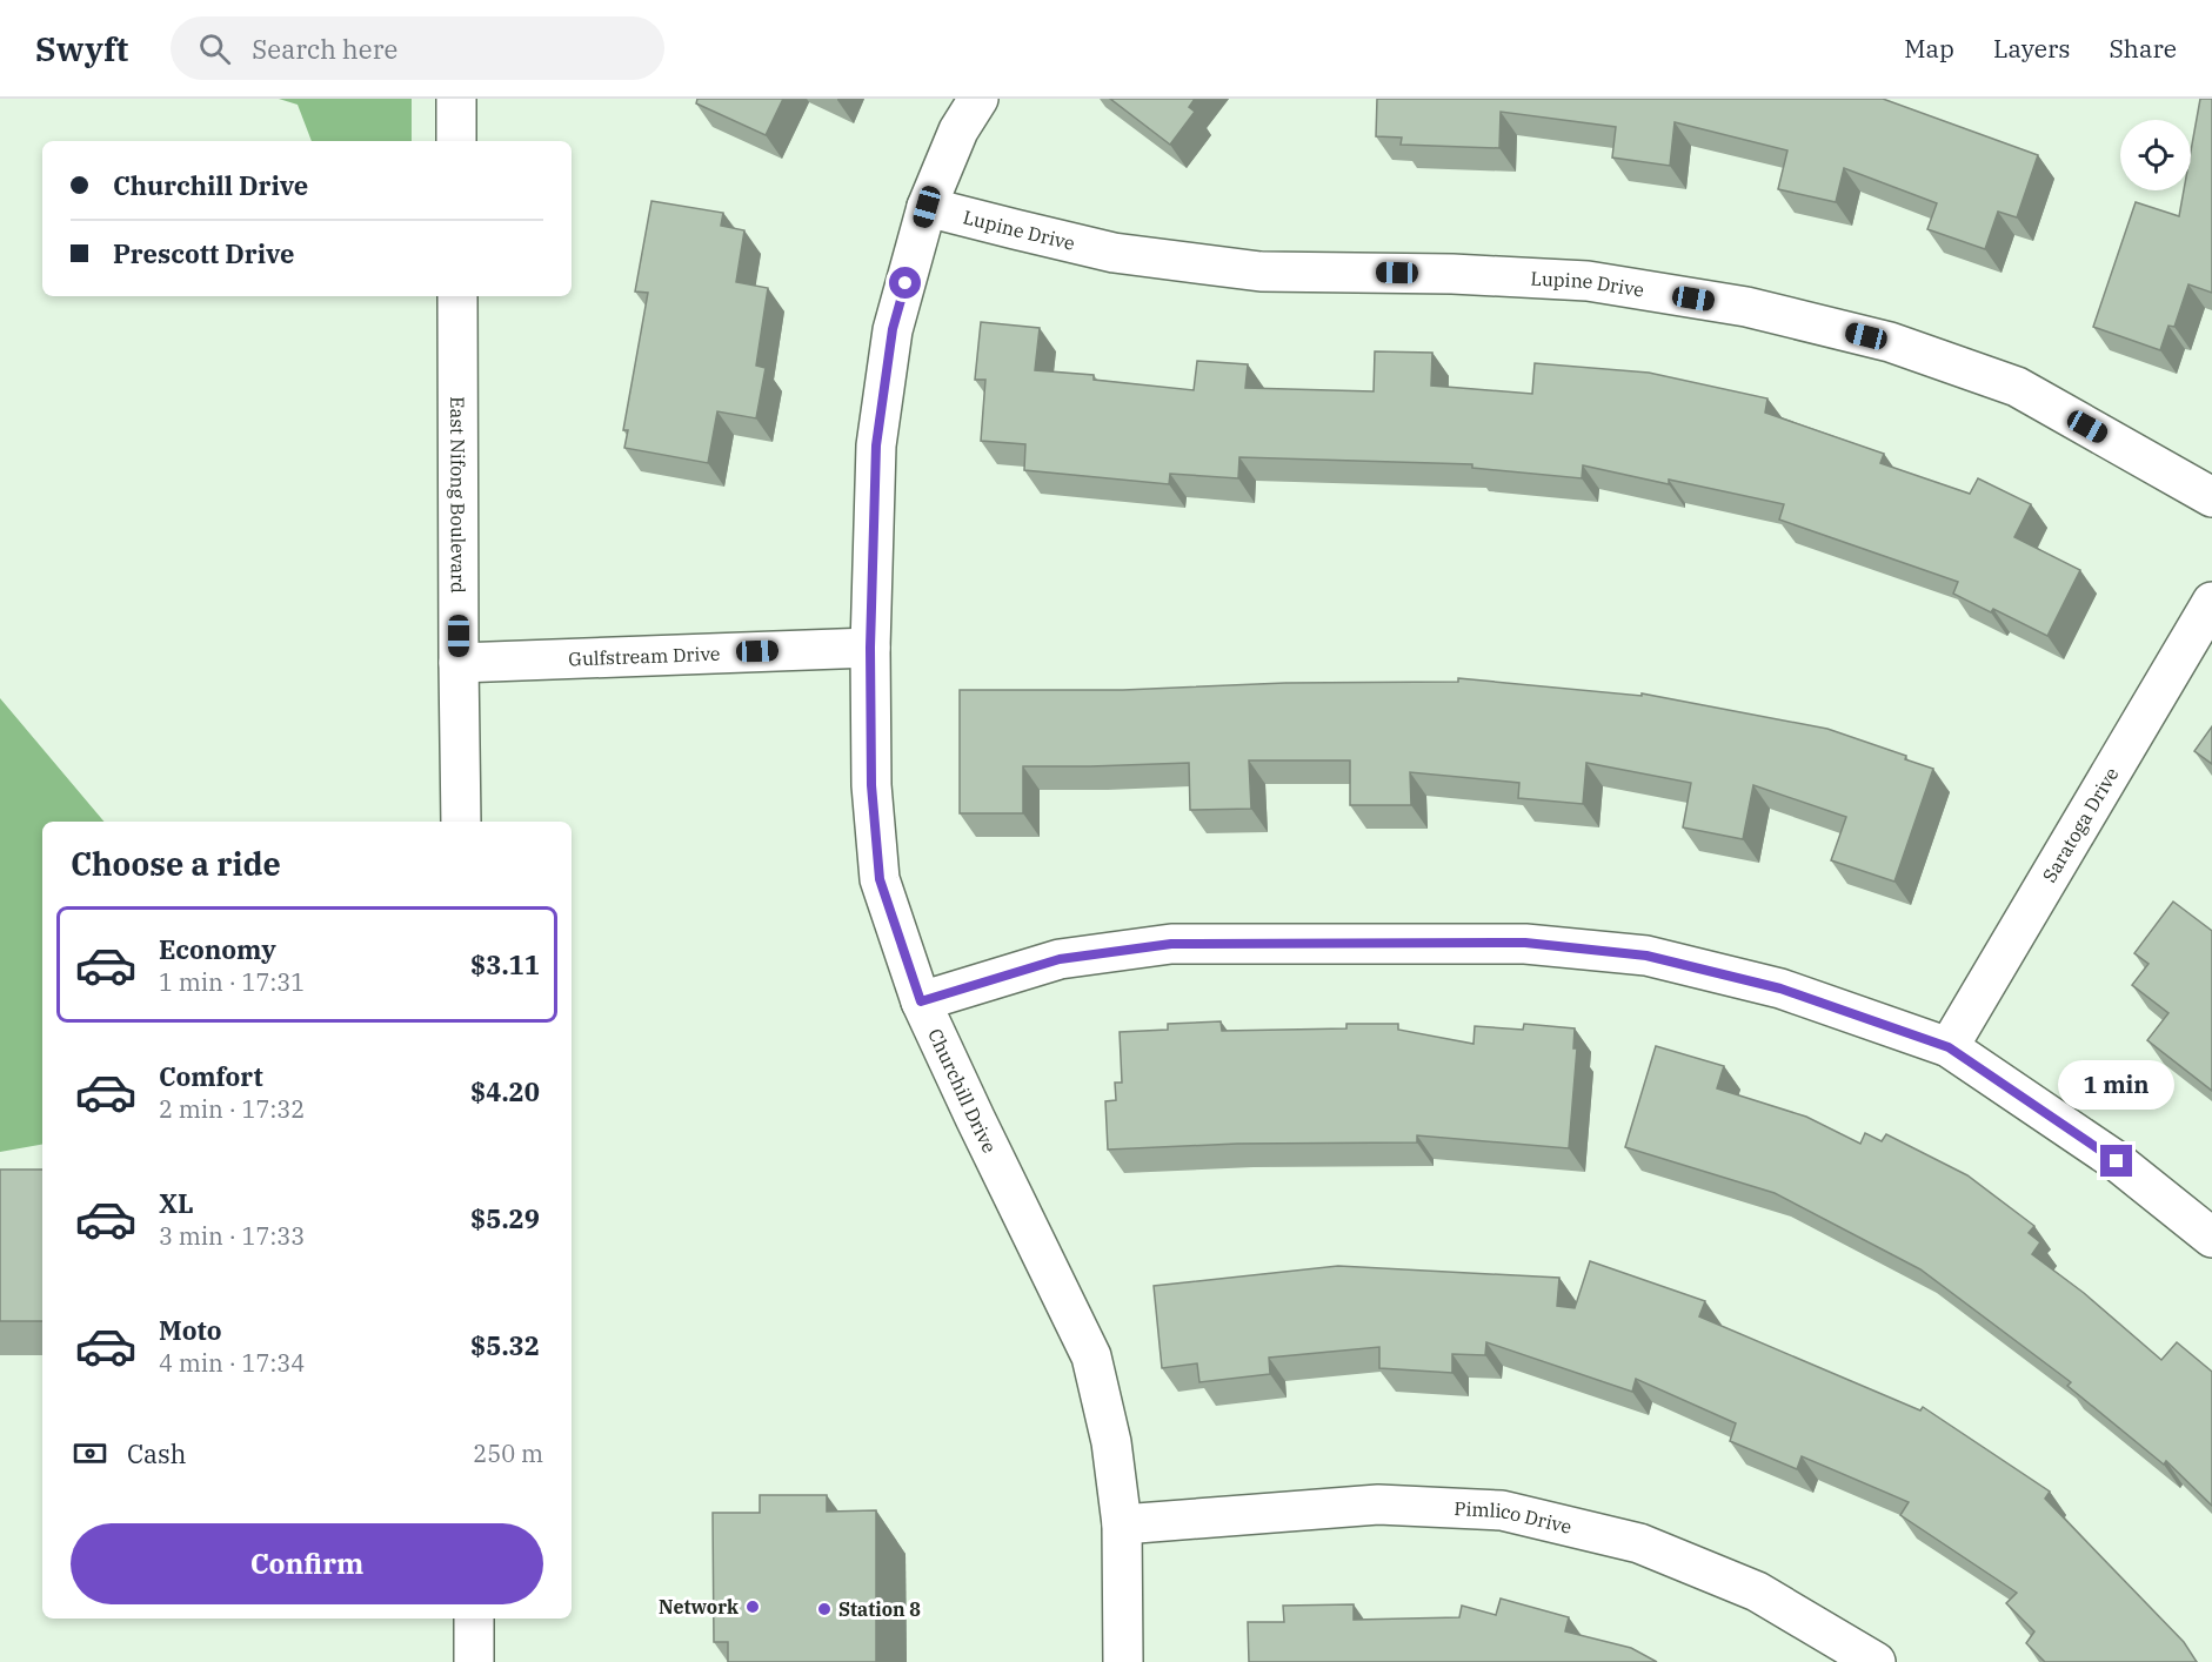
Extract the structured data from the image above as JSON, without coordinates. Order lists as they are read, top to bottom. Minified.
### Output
{"streets":{"street":["Lupine Drive","East Nifong Boulevard","Gulfstream Drive","Saratoga Drive","Churchill Drive","Pimlico Drive"]},"crossings":[["Lupine Drive","Churchill Drive"],["East Nifong Boulevard","Gulfstream Drive"],["Gulfstream Drive","Churchill Drive"],["Churchill Drive","Pimlico Drive"]],"places":["Network","Station 8"],"page":{"header":"Swyft","search":"Search here","nav":["Map","Layers","Share"],"banner":["Churchill Drive","Prescott Drive"],"heading":"Choose a ride","list":[{"name":"Economy","note":"1 min · 17:31","value":"$3.11"},{"name":"Comfort","note":"2 min · 17:32","value":"$4.20"},{"name":"XL","note":"3 min · 17:33","value":"$5.29"},{"name":"Moto","note":"4 min · 17:34","value":"$5.32"}],"bubble":"1 min","pay":["Cash","250 m"],"buttons":"Confirm"}}
